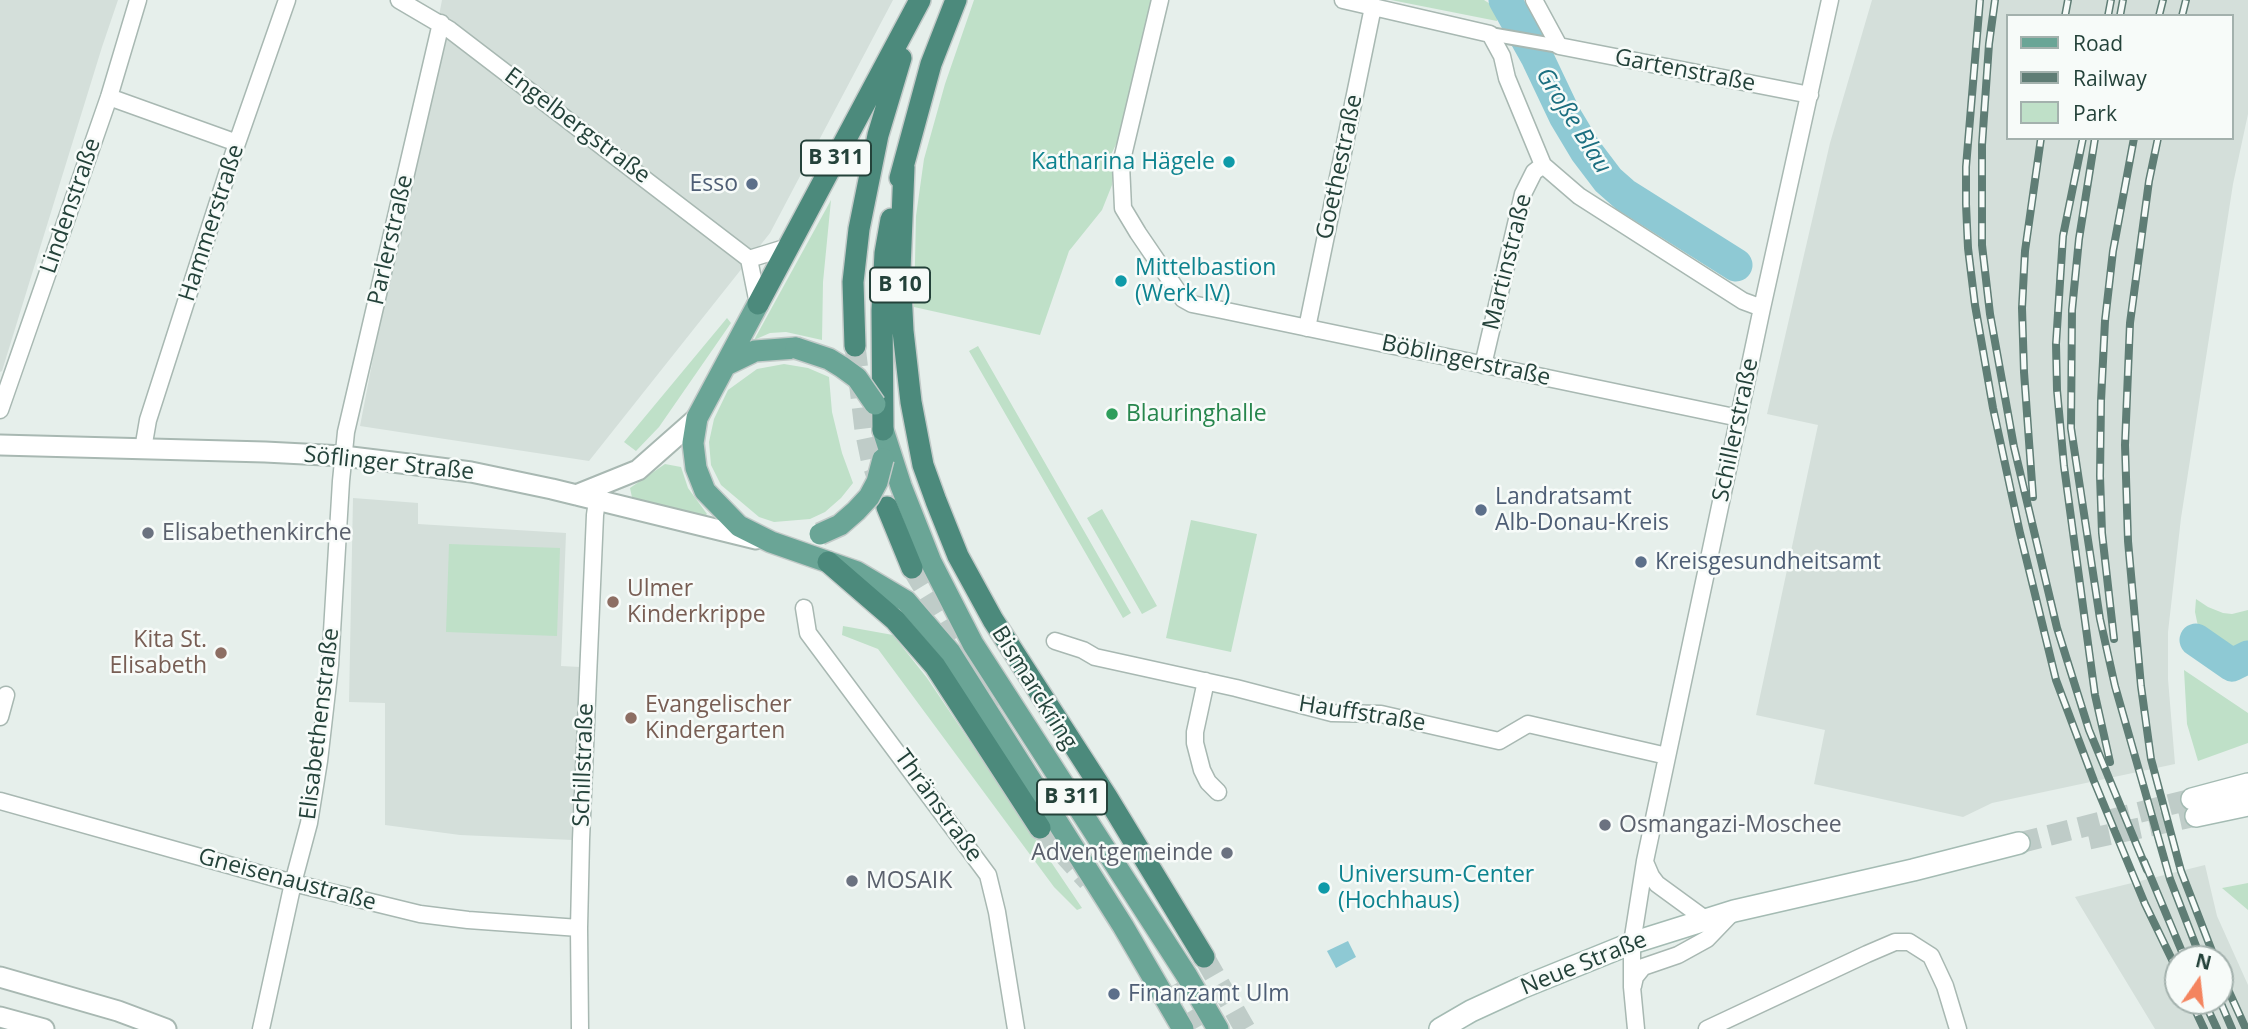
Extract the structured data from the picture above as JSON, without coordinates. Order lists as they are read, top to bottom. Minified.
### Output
{"streets":{"highway":["B 311","B 10"],"main road":["Bismarckring","Neue Straße"],"street":["Gartenstraße","Engelbergstraße","Goethestraße","Lindenstraße","Hammerstraße","Parlerstraße","Martinstraße","Böblingerstraße","Schillerstraße","Söflinger Straße","Hauffstraße","Elisabethenstraße","Schillstraße","Thränstraße","Gneisenaustraße"]},"crossings":[["Gartenstraße","Goethestraße"],["Gartenstraße","Schillerstraße"],["Engelbergstraße","Parlerstraße"],["B 311","B 10"],["B 311","Söflinger Straße"],["B 311","Bismarckring"],["Goethestraße","Böblingerstraße"],["Hammerstraße","Söflinger Straße"],["Parlerstraße","Söflinger Straße"],["Parlerstraße","Elisabethenstraße"],["Martinstraße","Böblingerstraße"],["Böblingerstraße","Schillerstraße"],["Schillerstraße","Hauffstraße"],["Schillerstraße","Neue Straße"],["Söflinger Straße","Bismarckring"],["Söflinger Straße","Elisabethenstraße"],["Söflinger Straße","Schillstraße"],["Elisabethenstraße","Gneisenaustraße"],["Schillstraße","Gneisenaustraße"]],"water":["Große Blau"],"places":["Katharina Hägele","Esso","Mittelbastion (Werk IV)","Blauringhalle","Landratsamt Alb-Donau-Kreis","Elisabethenkirche","Kreisgesundheitsamt","Ulmer Kinderkrippe","Kita St. Elisabeth","Evangelischer Kindergarten","Osmangazi-Moschee","Adventgemeinde","MOSAIK","Universum-Center (Hochhaus)","Finanzamt Ulm"],"legend":["Road","Railway","Park"],"north":"top"}
